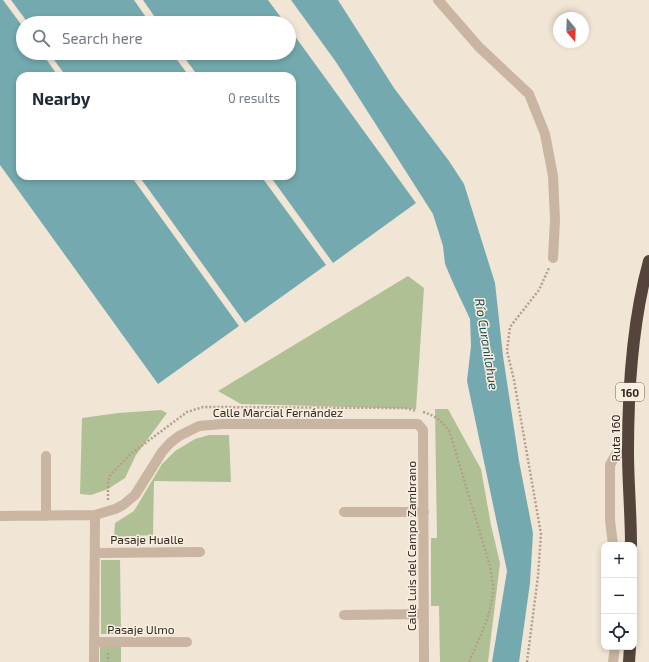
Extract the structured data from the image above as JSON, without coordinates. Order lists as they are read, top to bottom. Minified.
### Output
{"streets":{"highway":["160","Ruta 160"],"street":["Calle Marcial Fernández","Pasaje Hualle","Calle Luis del Campo Zambrano","Pasaje Ulmo"]},"crossings":[["Calle Marcial Fernández","Calle Luis del Campo Zambrano"]],"water":["Río Curanilahue"],"north":"bottom","page":{"search":"Search here","heading":["Nearby","0 results"],"map_buttons":["+","−"]}}
